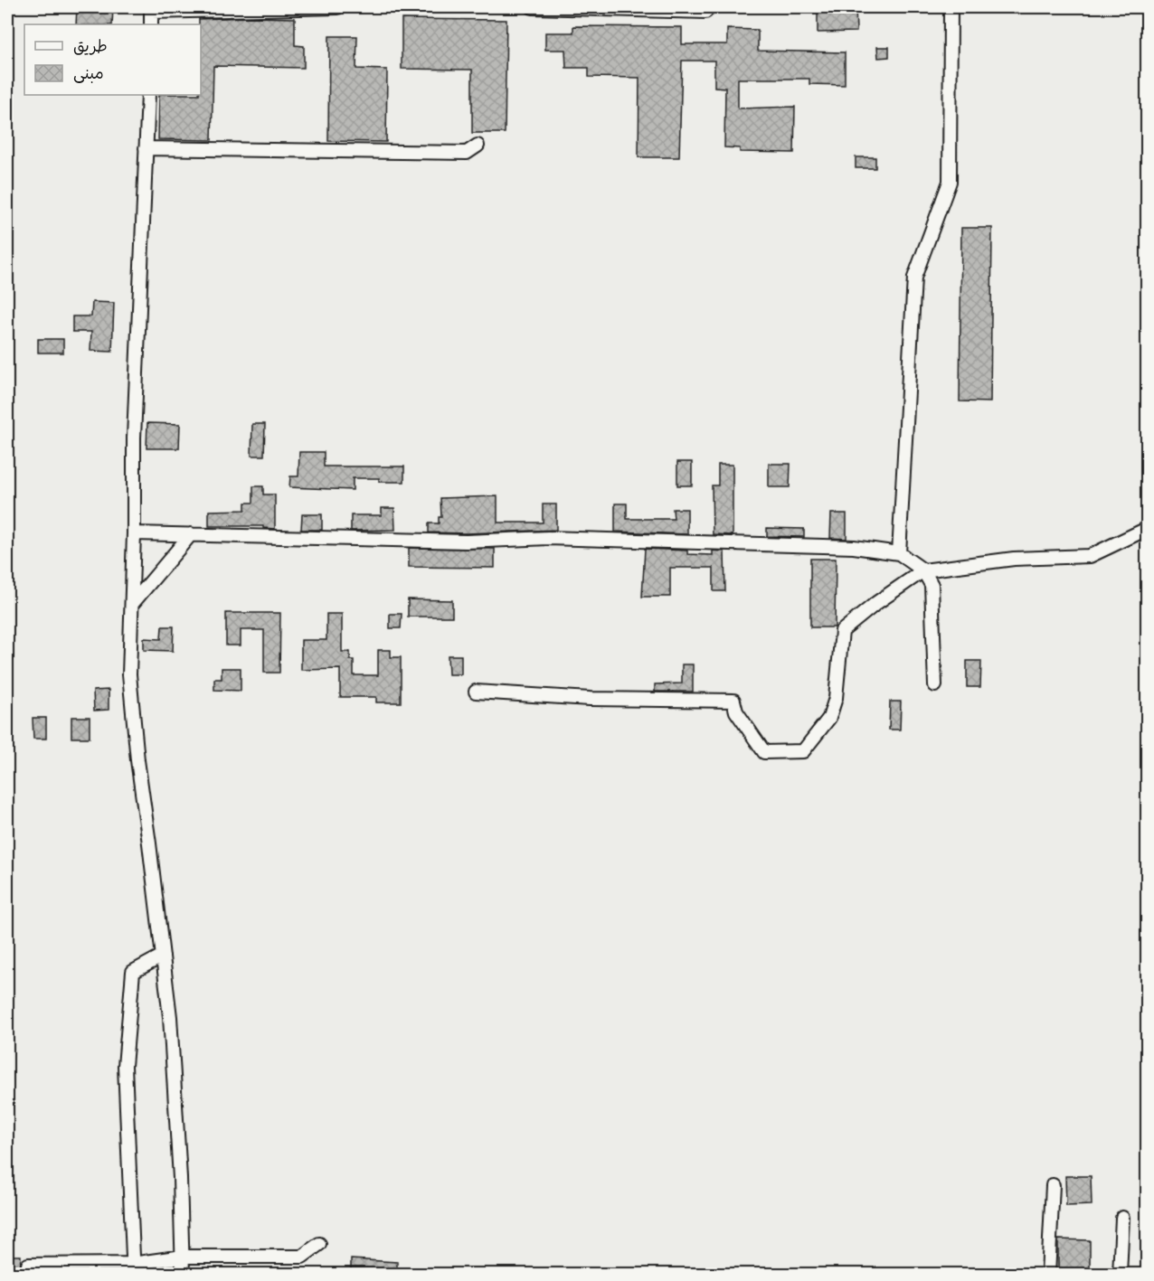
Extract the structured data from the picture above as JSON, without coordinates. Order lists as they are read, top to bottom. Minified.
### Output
{"legend":["طريق","مبنى"]}
